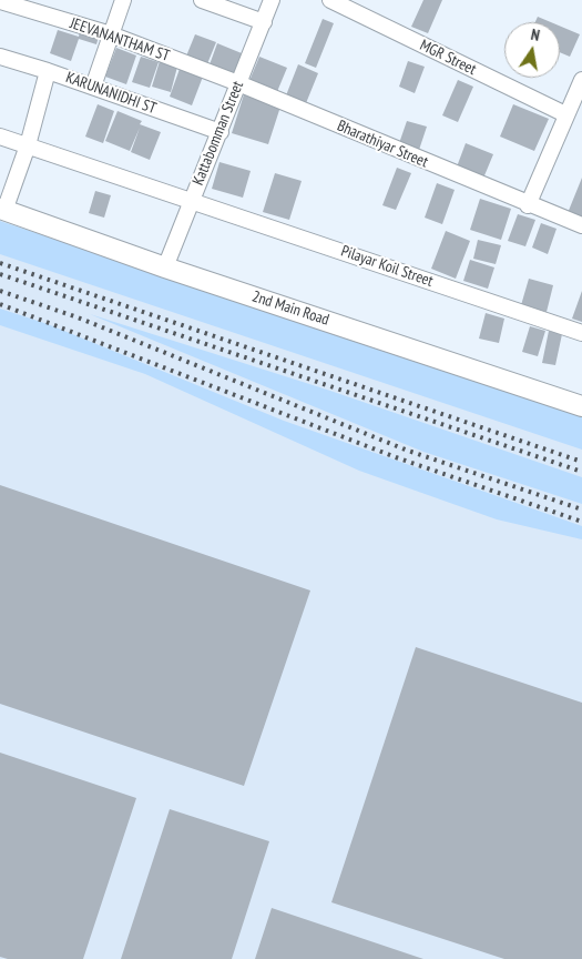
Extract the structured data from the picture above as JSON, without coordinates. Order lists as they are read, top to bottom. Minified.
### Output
{"streets":{"street":["JEEVANANTHAM ST","MGR Street","KARUNANIDHI ST","Kattabomman Street","Bharathiyar Street","Pilayar Koil Street","2nd Main Road"]},"crossings":[["JEEVANANTHAM ST","Kattabomman Street"],["JEEVANANTHAM ST","Bharathiyar Street"],["KARUNANIDHI ST","Kattabomman Street"],["Kattabomman Street","Bharathiyar Street"],["Kattabomman Street","Pilayar Koil Street"],["Kattabomman Street","2nd Main Road"]],"north":"top"}
